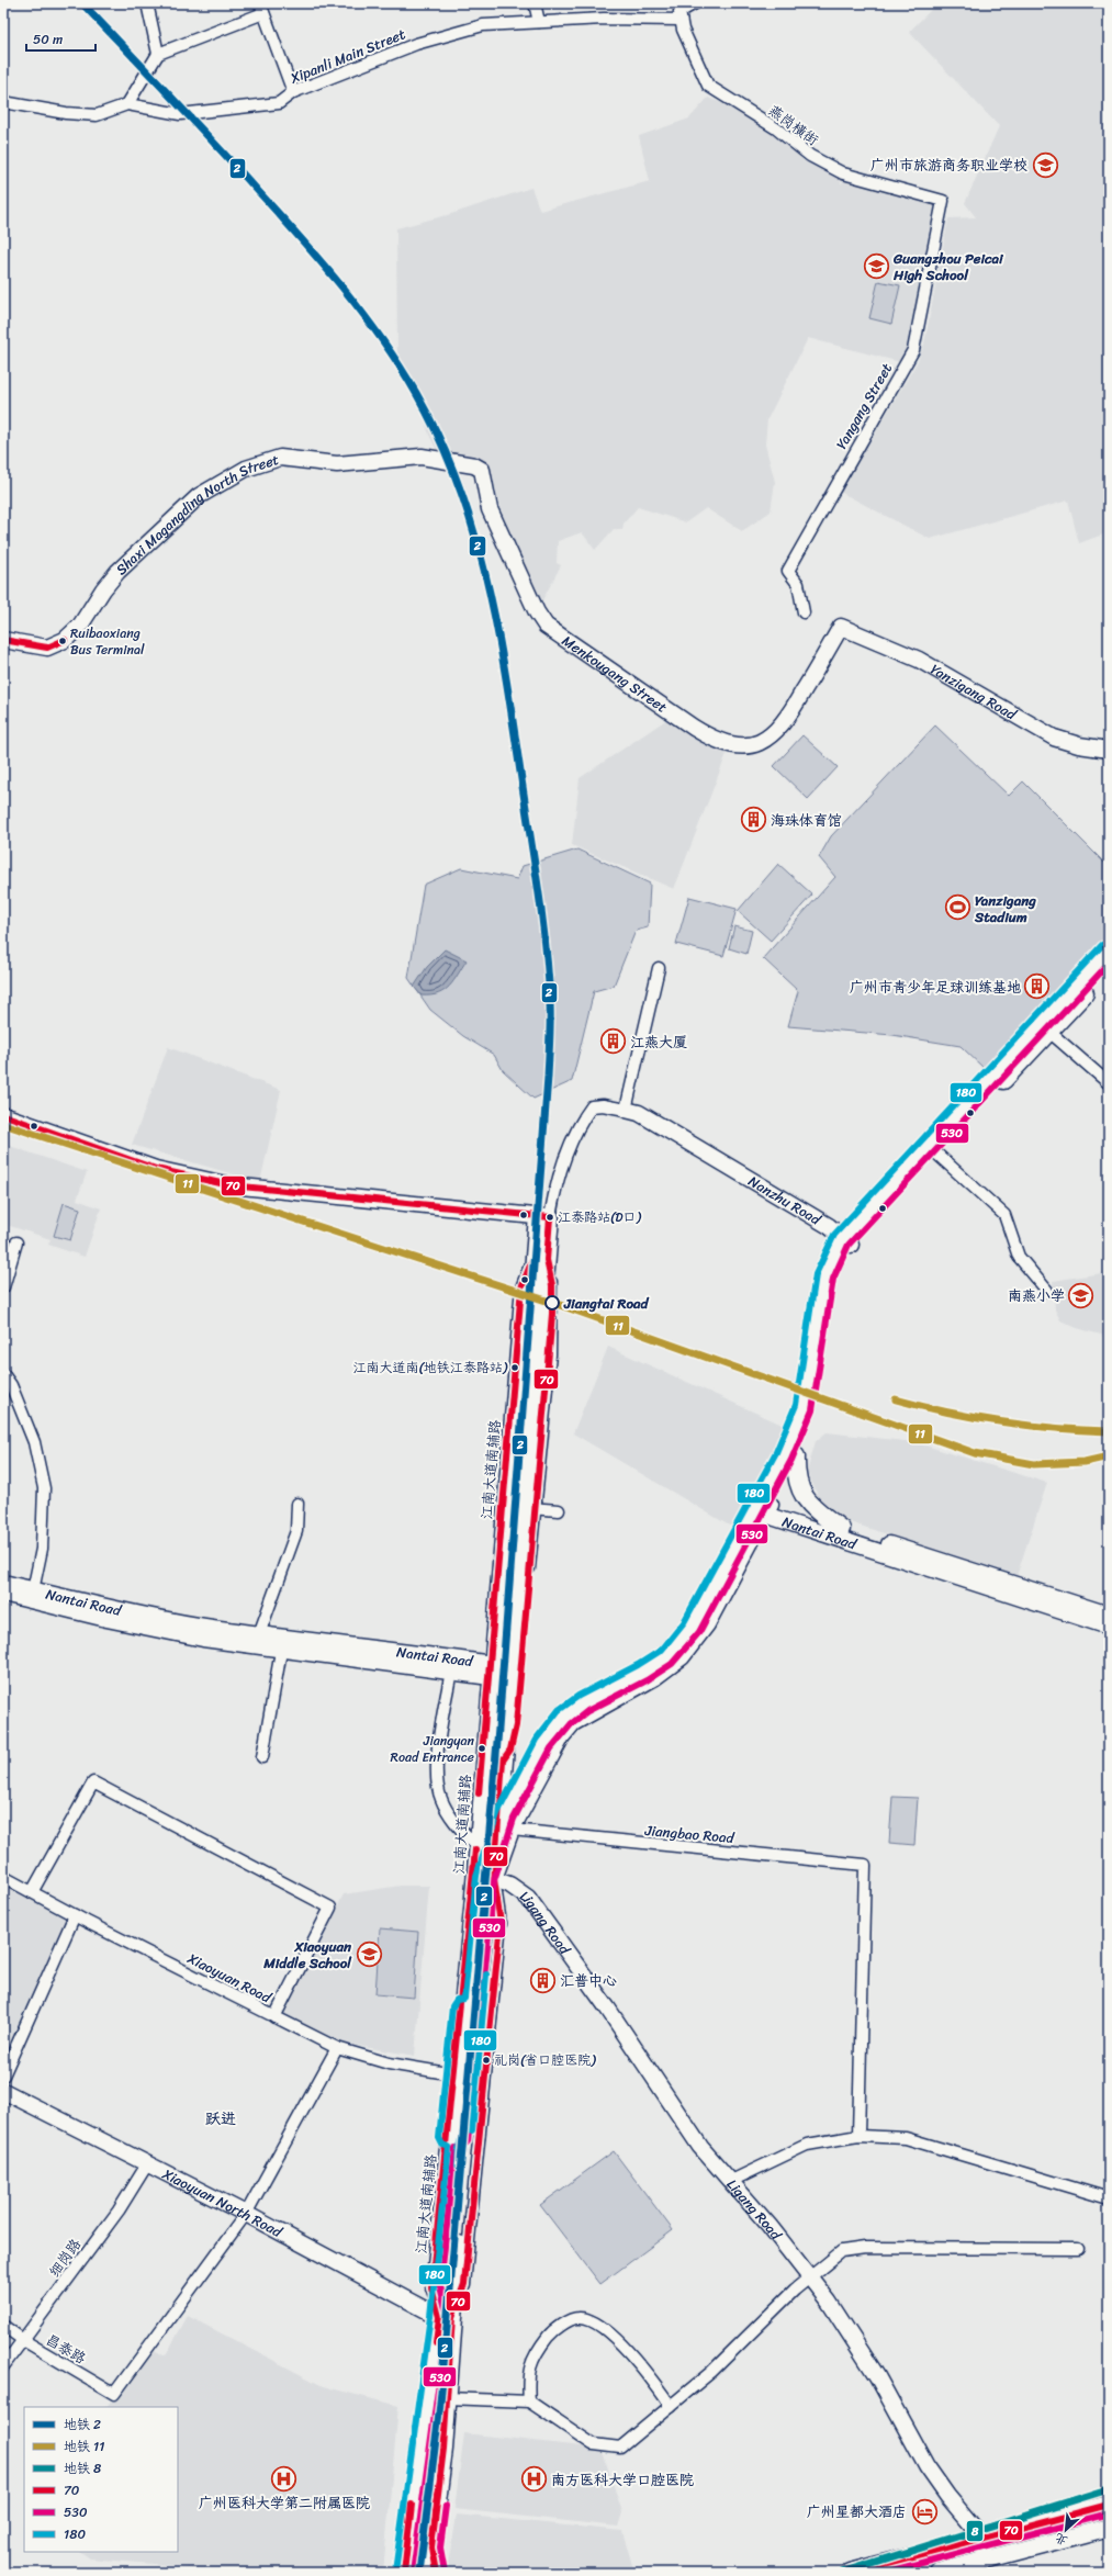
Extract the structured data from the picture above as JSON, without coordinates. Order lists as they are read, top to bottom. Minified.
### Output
{"streets":{"street":["Xipanli Main Street","燕岗横街","Yangang Street","Shaxi Magangding North Street","Menkougang Street","Yanzigang Road","Nanzhu Road","江南大道南辅路","Nantai Road","Jiangbao Road","Ligang Road","Xiaoyuan Road","Xiaoyuan North Road","细岗路","昌泰路"]},"crossings":[["Xipanli Main Street","燕岗横街"],["燕岗横街","Yangang Street"],["Shaxi Magangding North Street","Menkougang Street"],["Menkougang Street","Yanzigang Road"],["江南大道南辅路","Nantai Road"],["江南大道南辅路","Ligang Road"],["江南大道南辅路","Xiaoyuan Road"],["江南大道南辅路","Xiaoyuan North Road"],["Xiaoyuan North Road","细岗路"],["Xiaoyuan North Road","昌泰路"],["细岗路","昌泰路"]],"districts":["跃进"],"places":{"school or university":["广州市旅游商务职业学校","Guangzhou Peicai High School","南燕小学","Xiaoyuan Middle School"],"other":["Ruibaoxiang Bus Terminal","江泰路站(D口)","Jiangtai Road","江南大道南(地铁江泰路站)","Jiangyan Road Entrance","礼岗(省口腔医院)"],"building":["海珠体育馆","广州市青少年足球训练基地","江燕大厦","汇普中心"],"sports":["Yanzigang Stadium"],"hospital":["广州医科大学第二附属医院","南方医科大学口腔医院"],"hotel":["广州星都大酒店"]},"lines":["metro line 2","transit line 70","transit line 180","transit line 530","metro line 11","metro line 8"],"legend":["地铁 2","地铁 11","地铁 8","70","530","180"],"scale_bar":"50 m","north":"bottom left"}
